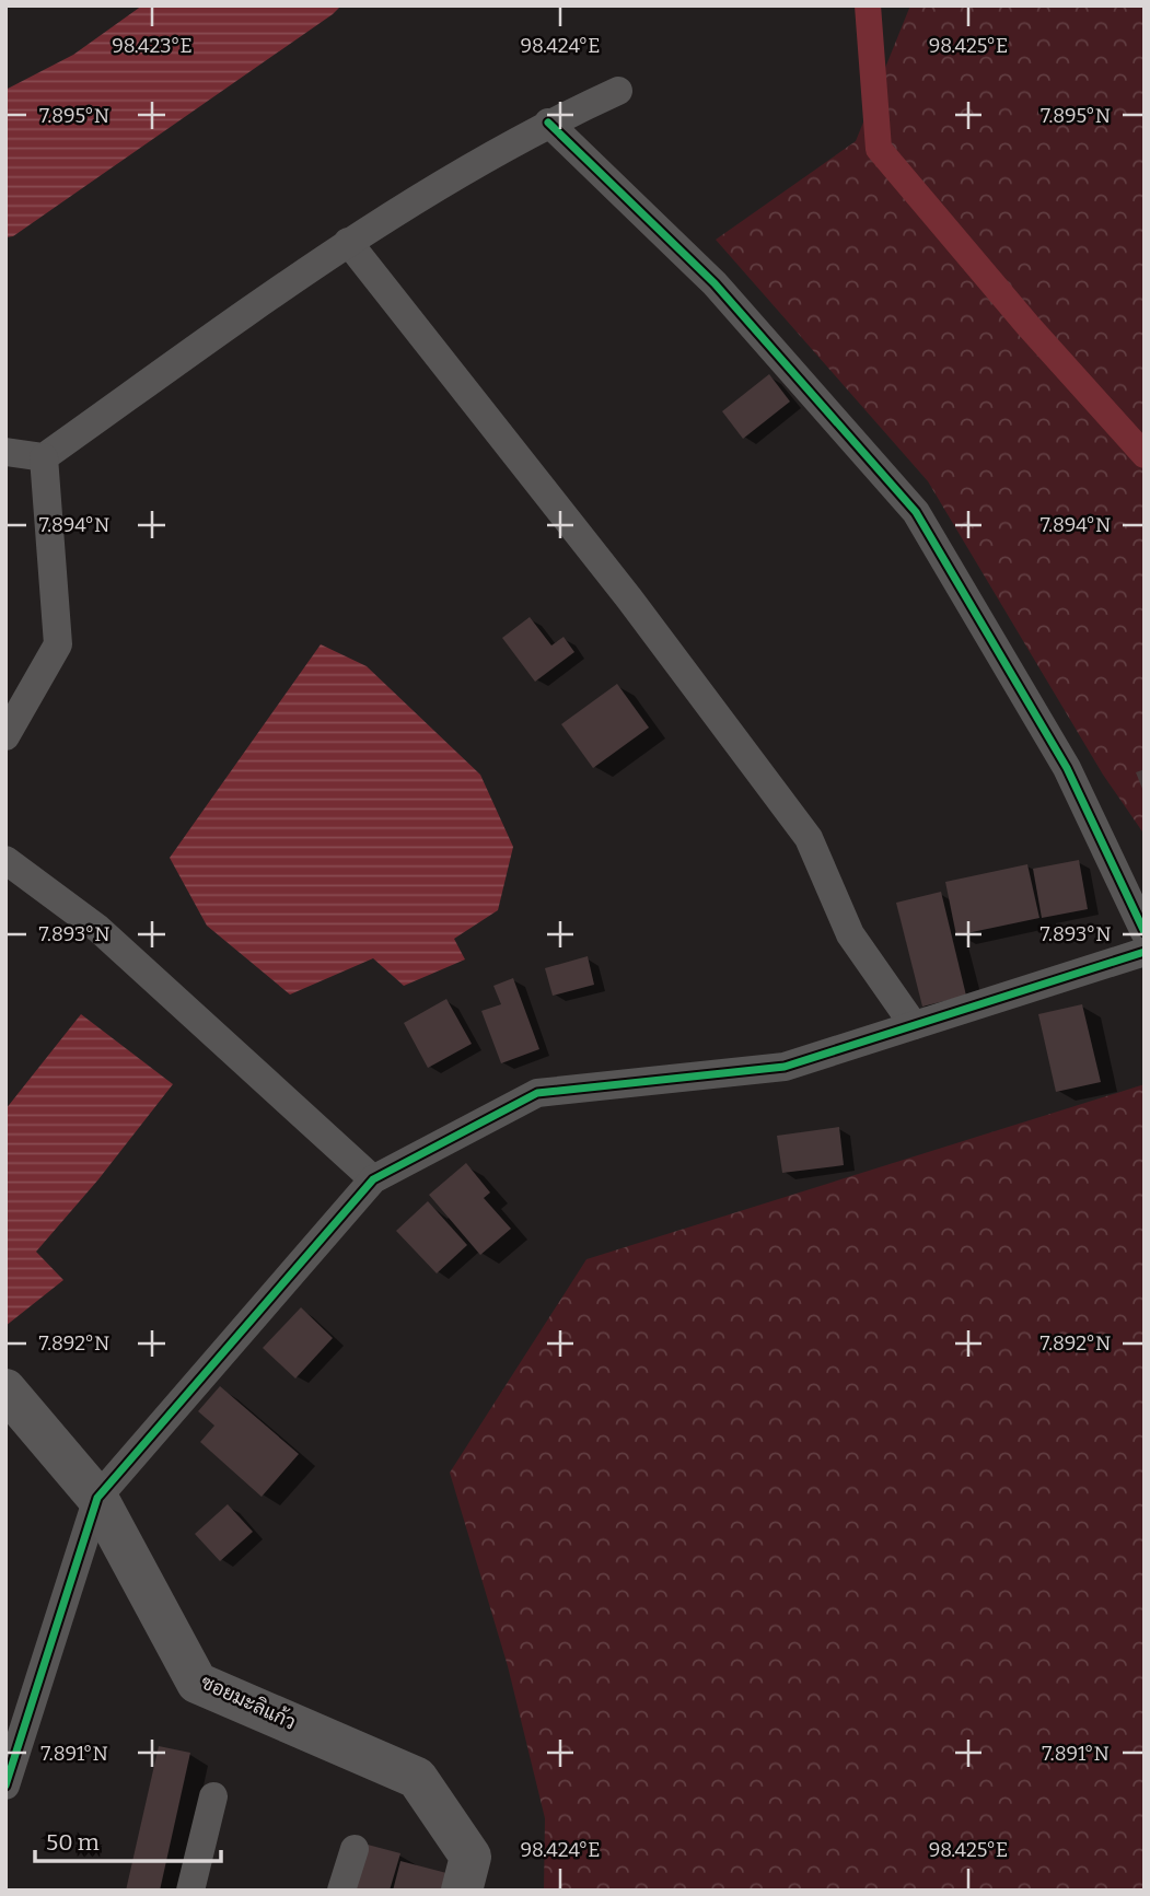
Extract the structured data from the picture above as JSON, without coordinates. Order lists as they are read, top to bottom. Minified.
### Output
{"streets":{"street":["ซอยมะลิแก้ว"]},"scale_bar":"50 m","coordinates":["98.423°E","98.424°E","98.425°E","7.895°N","7.894°N","7.893°N","7.892°N","7.891°N"]}
